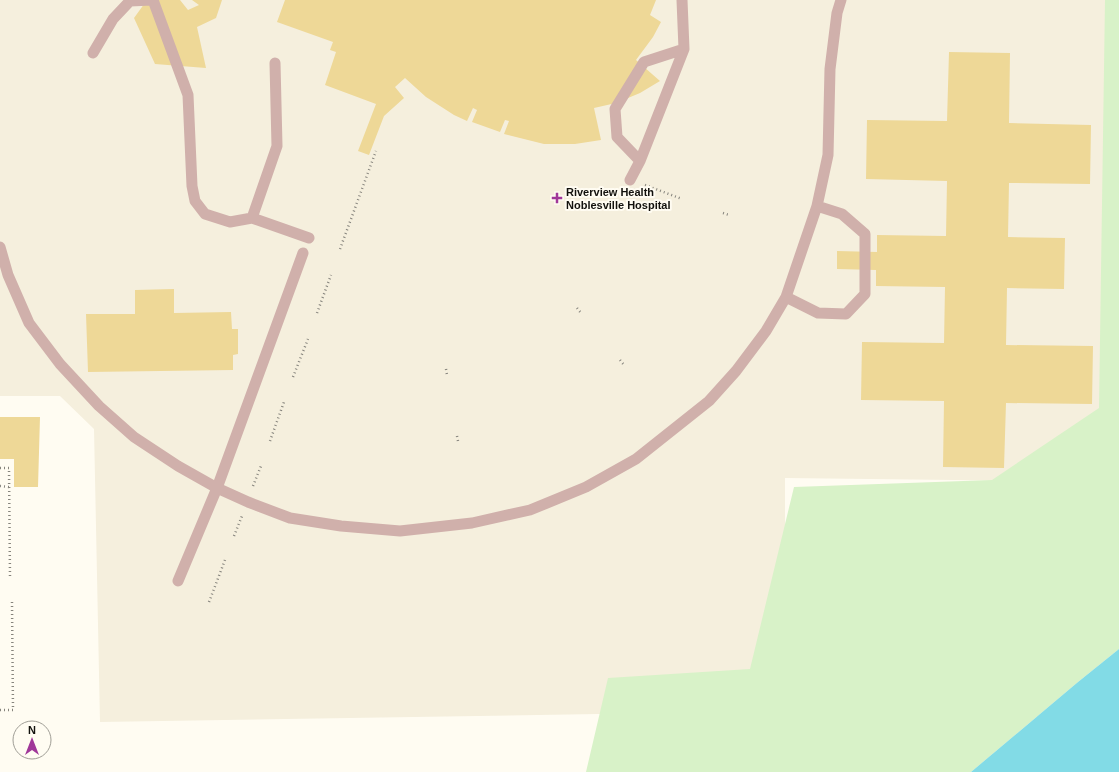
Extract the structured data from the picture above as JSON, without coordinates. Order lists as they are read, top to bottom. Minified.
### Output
{"places":{"health":["Riverview Health Noblesville Hospital"]},"north":"top"}
